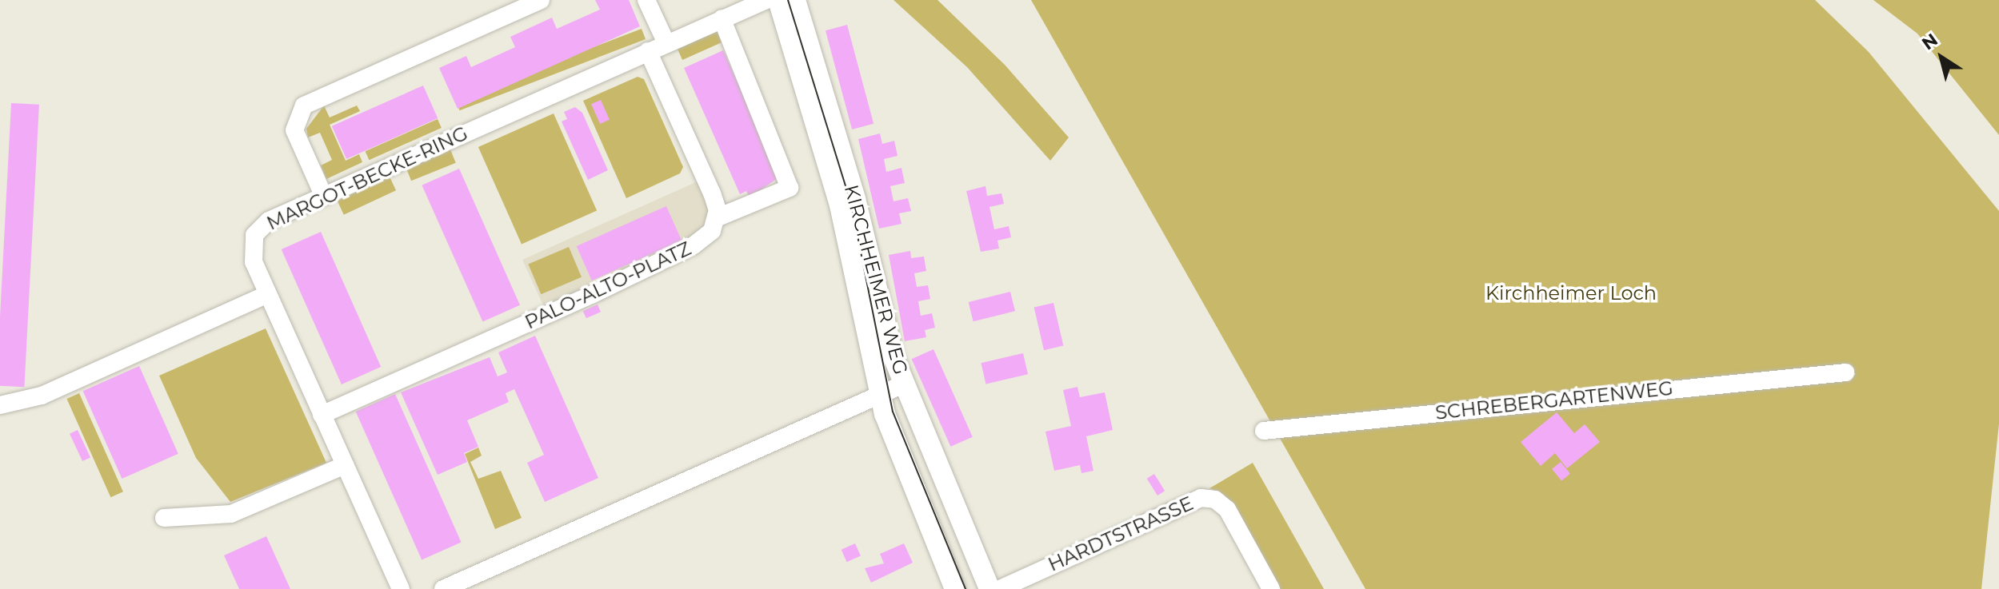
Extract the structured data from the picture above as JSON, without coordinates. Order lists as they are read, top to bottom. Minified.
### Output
{"streets":{"street":["MARGOT-BECKE-RING","KIRCHHEIMER WEG","PALO-ALTO-PLATZ","SCHREBERGARTENWEG","HARDTSTRASSE"]},"crossings":[["MARGOT-BECKE-RING","PALO-ALTO-PLATZ"]],"parks":["Kirchheimer Loch"],"north":"top left"}
